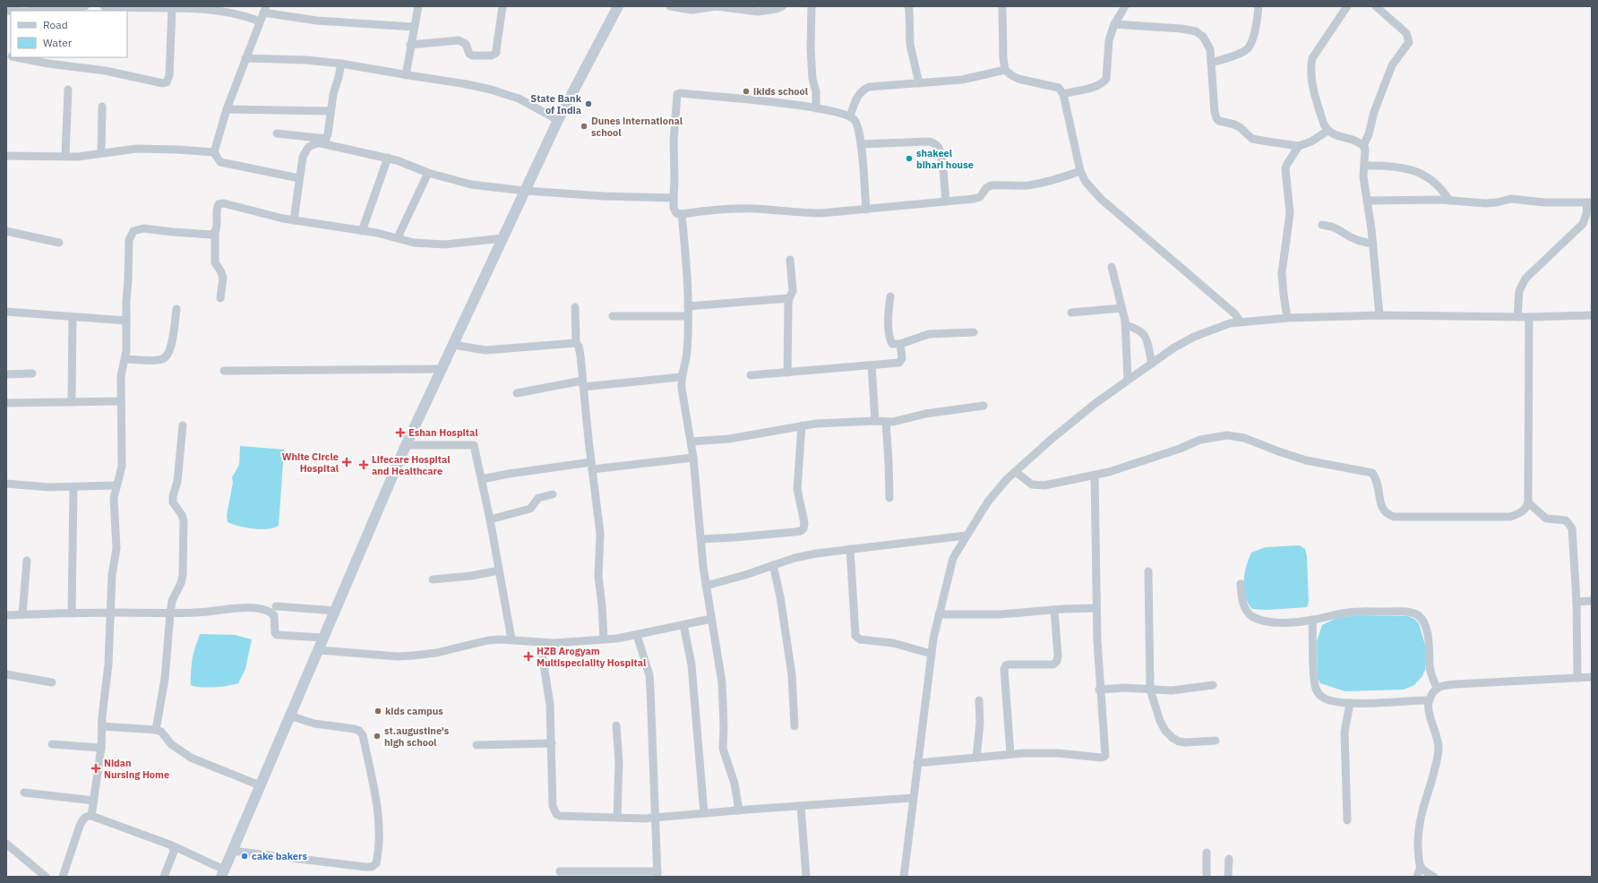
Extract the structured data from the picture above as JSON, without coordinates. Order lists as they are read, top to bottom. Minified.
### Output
{"places":{"other":["ikids school","State Bank of India","Dunes international school","shakeel bihari house","kids campus","st.augustine's high school","cake bakers"],"health":["Eshan Hospital","White Circle Hospital","Lifecare Hospital and Healthcare","HZB Arogyam Multispeciality Hospital","Nidan Nursing Home"]},"legend":["Road","Water"]}
